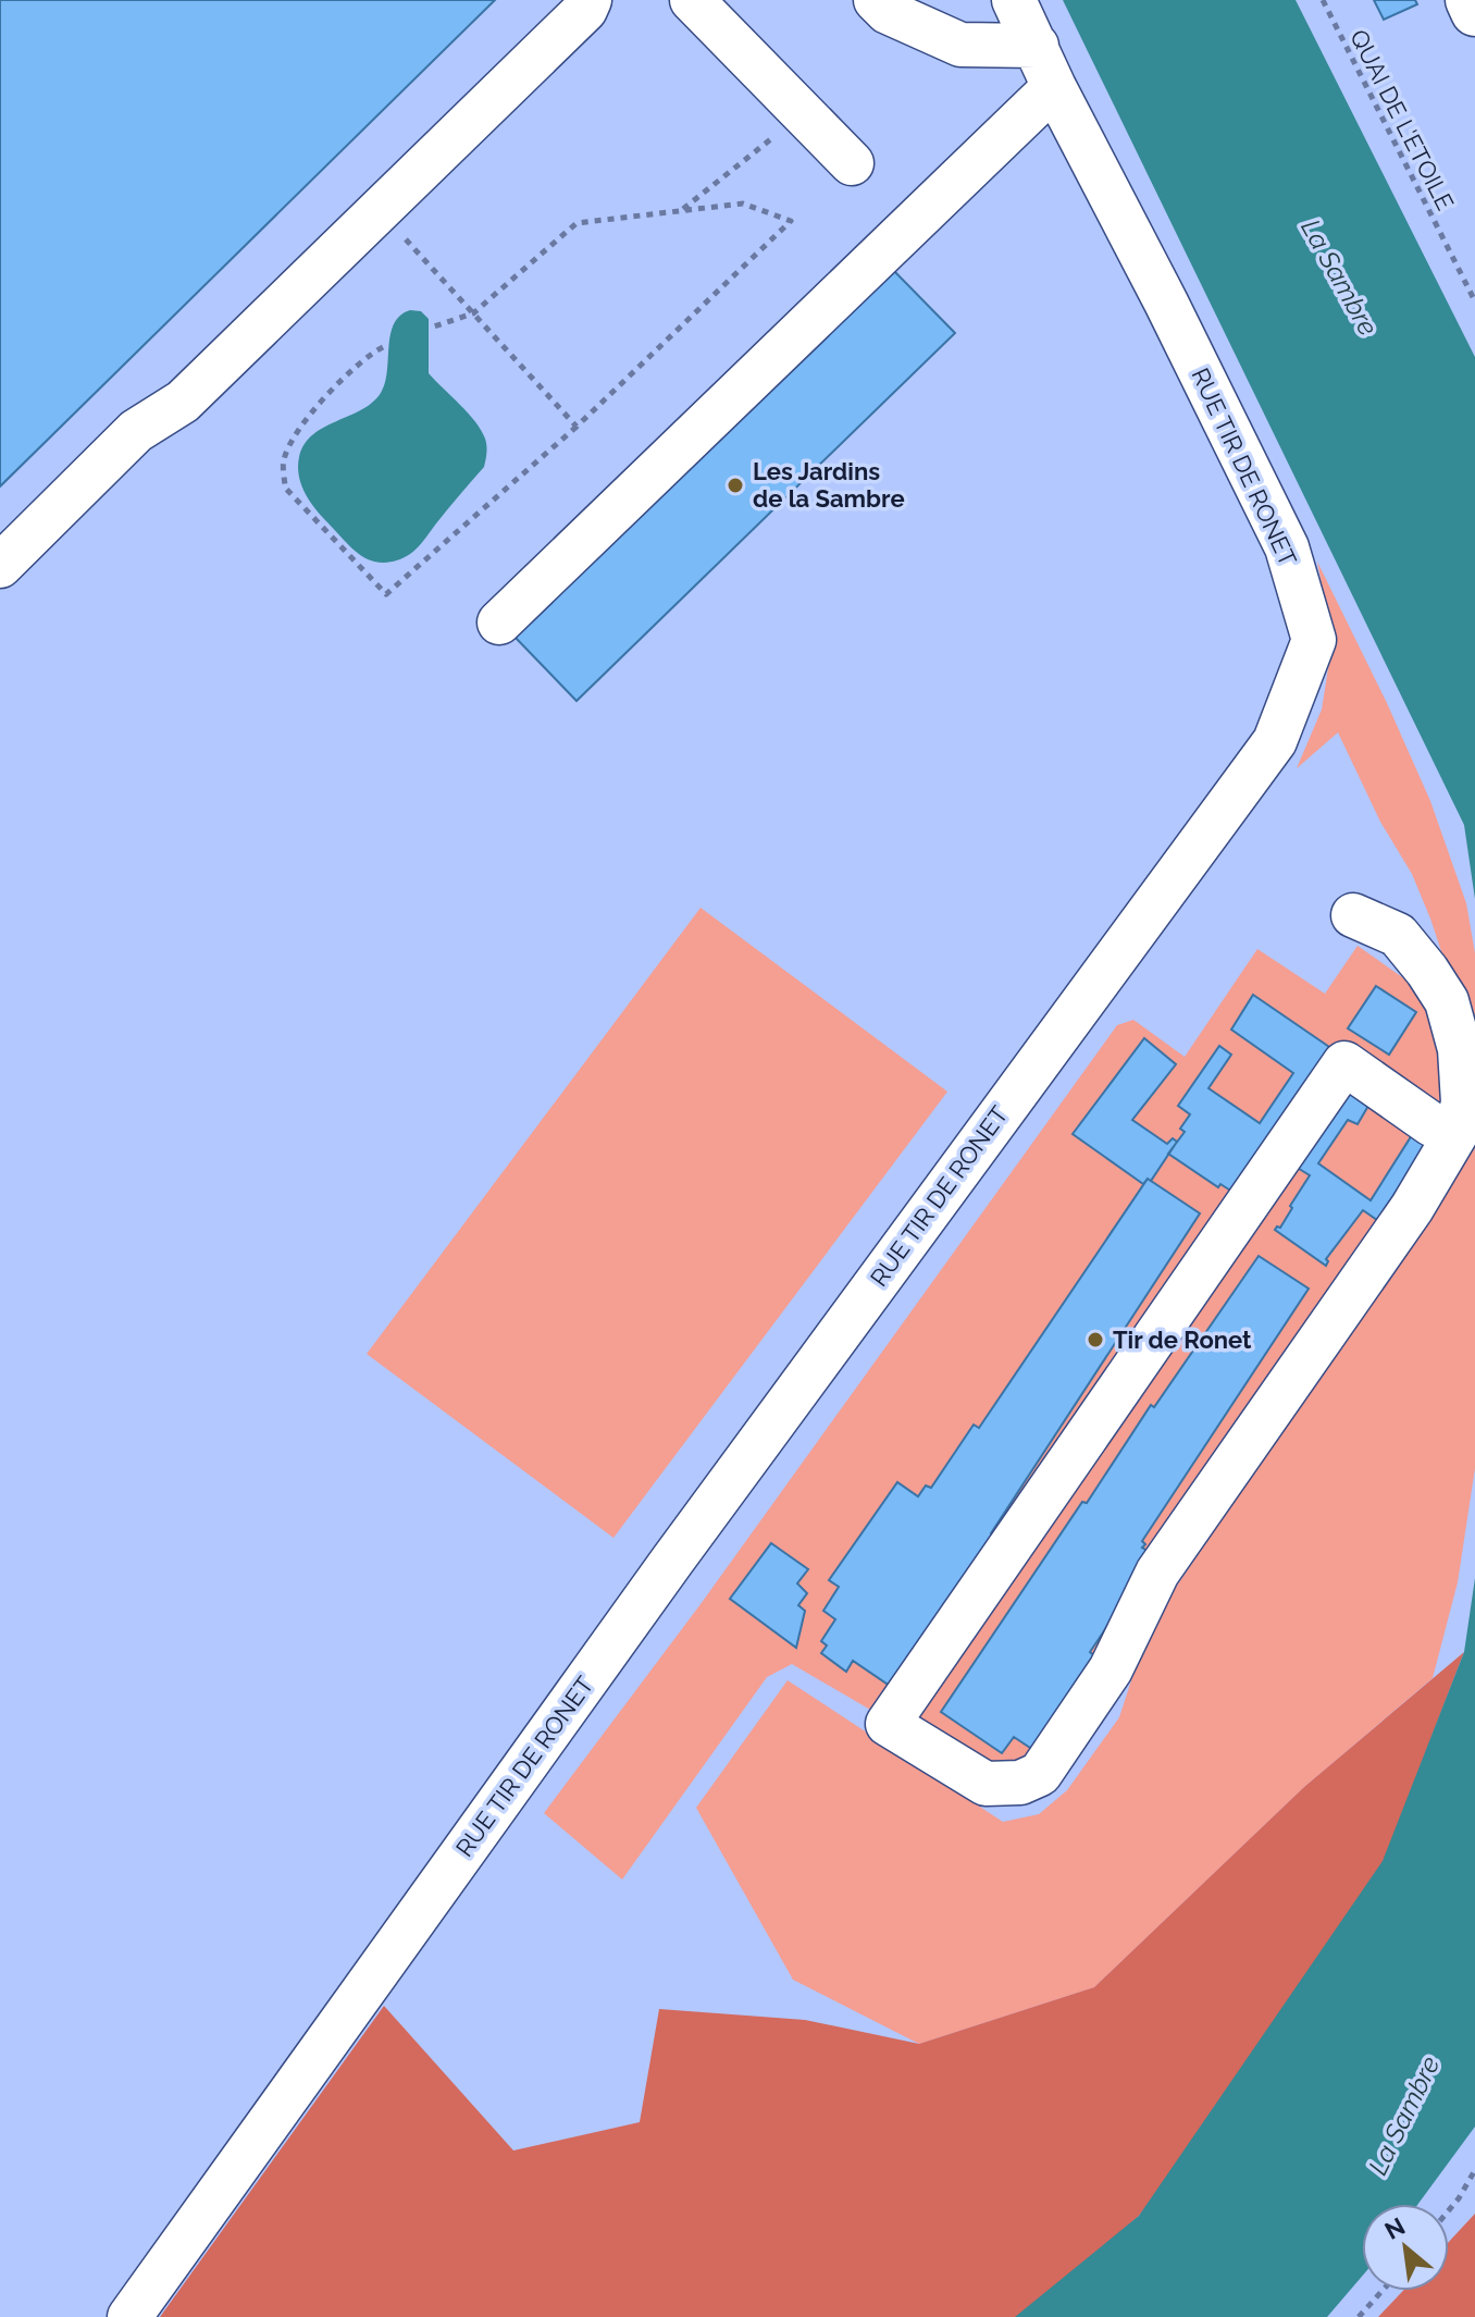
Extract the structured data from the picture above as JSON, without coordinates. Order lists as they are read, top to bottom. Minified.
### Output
{"streets":{"street":["RUE TIR DE RONET"],"path":["QUAI DE L'ETOILE"]},"water":["La Sambre"],"places":["Les Jardins de la Sambre","Tir de Ronet"],"north":"top left"}
